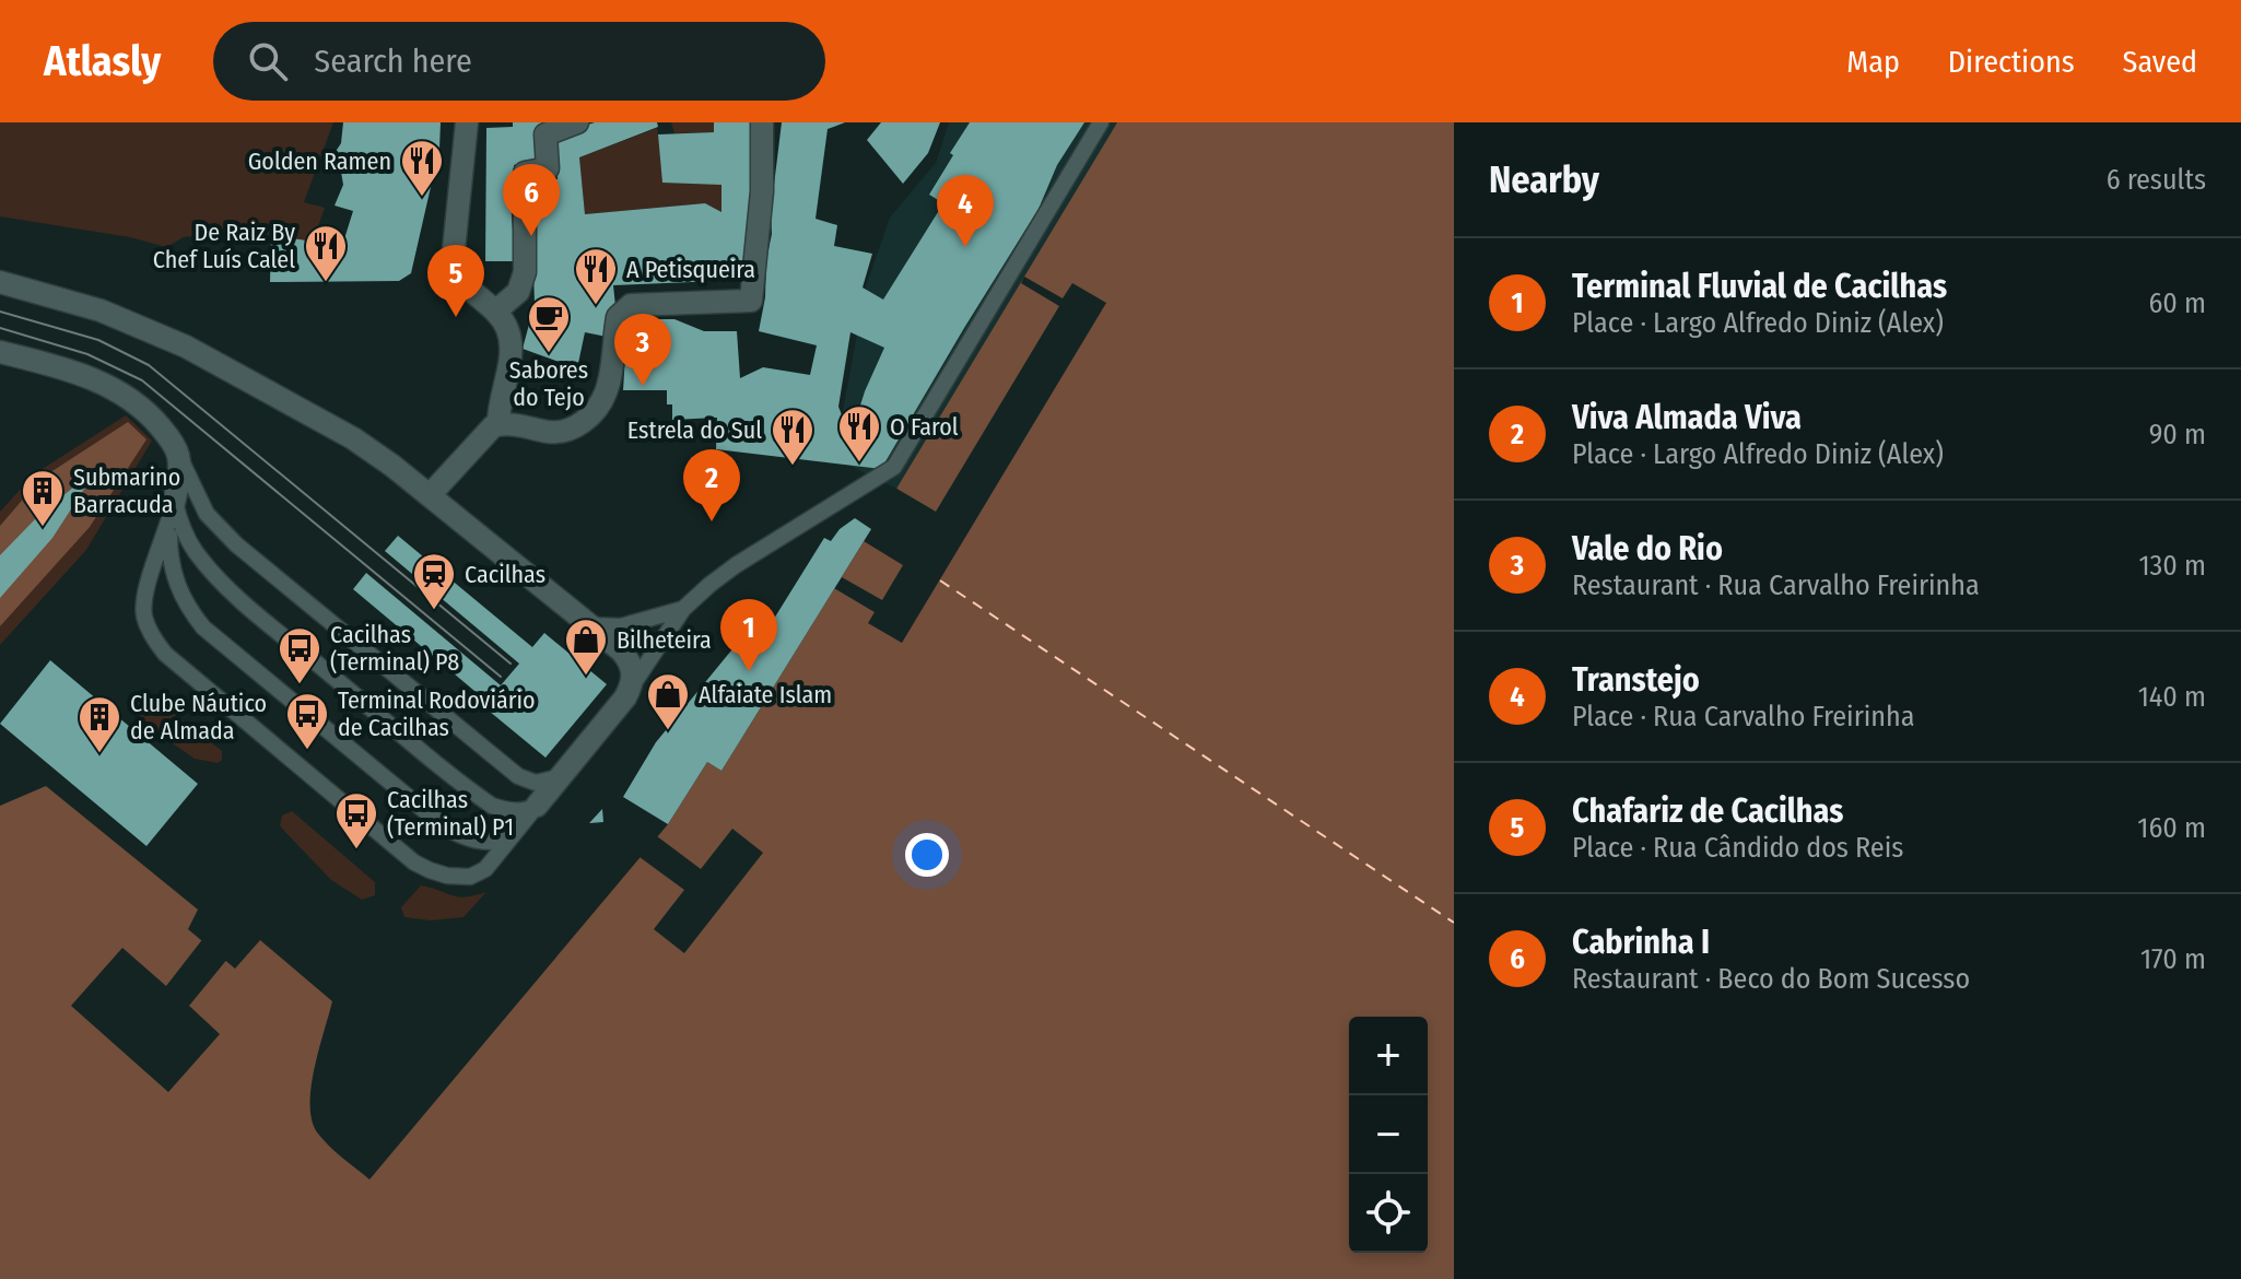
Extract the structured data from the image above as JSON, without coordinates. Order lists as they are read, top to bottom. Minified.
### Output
{"places":{"restaurant":["Golden Ramen","De Raiz By Chef Luís Calel","A Petisqueira","O Farol","Estrela do Sul"],"cafe":["Sabores do Tejo"],"building":["Submarino Barracuda","Clube Náutico de Almada"],"station":["Cacilhas"],"shop":["Bilheteira","Alfaiate Islam"],"bus stop":["Cacilhas (Terminal) P8","Terminal Rodoviário de Cacilhas","Cacilhas (Terminal) P1"]},"page":{"header":"Atlasly","search":"Search here","nav":["Map","Directions","Saved"],"heading":["Nearby","6 results"],"pins":["6","4","5","3","2","1"],"list":[{"mark":"1","name":"Terminal Fluvial de Cacilhas","note":"Place · Largo Alfredo Diniz (Alex)","value":"60 m"},{"mark":"2","name":"Viva Almada Viva","note":"Place · Largo Alfredo Diniz (Alex)","value":"90 m"},{"mark":"3","name":"Vale do Rio","note":"Restaurant · Rua Carvalho Freirinha","value":"130 m"},{"mark":"4","name":"Transtejo","note":"Place · Rua Carvalho Freirinha","value":"140 m"},{"mark":"5","name":"Chafariz de Cacilhas","note":"Place · Rua Cândido dos Reis","value":"160 m"},{"mark":"6","name":"Cabrinha I","note":"Restaurant · Beco do Bom Sucesso","value":"170 m"}],"map_buttons":["+","−"]}}
